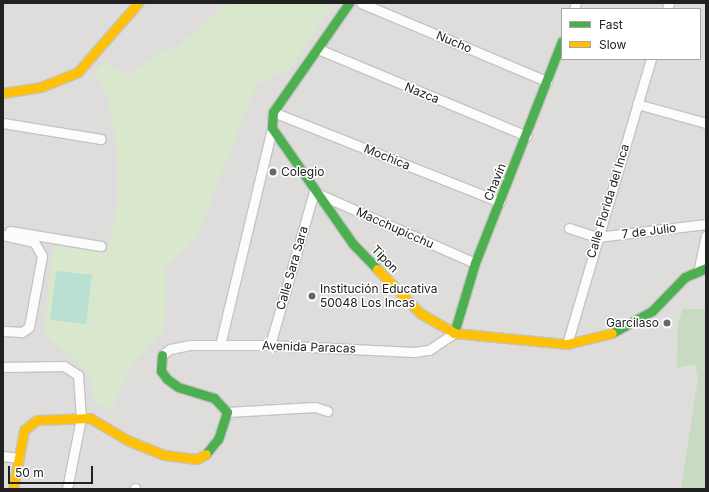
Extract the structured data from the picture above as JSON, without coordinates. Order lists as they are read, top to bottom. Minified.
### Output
{"streets":{"street":["Nucho","Nazca","Mochica","Chavín","Calle Florida del Inca","Macchupicchu","7 de Julio","Tipon","Calle Sara Sara","Avenida Paracas"]},"crossings":[["Nucho","Chavín"],["Nazca","Chavín"],["Mochica","Chavín"],["Chavín","Macchupicchu"],["Chavín","Tipon"],["Chavín","Avenida Paracas"],["Calle Florida del Inca","7 de Julio"],["Calle Florida del Inca","Tipon"],["Macchupicchu","Tipon"],["Macchupicchu","Calle Sara Sara"],["Tipon","Calle Sara Sara"],["Tipon","Avenida Paracas"],["Calle Sara Sara","Avenida Paracas"]],"places":["Colegio","Institución Educativa 50048 Los Incas","Garcilaso"],"legend":["Fast","Slow"],"scale_bar":"50 m"}
